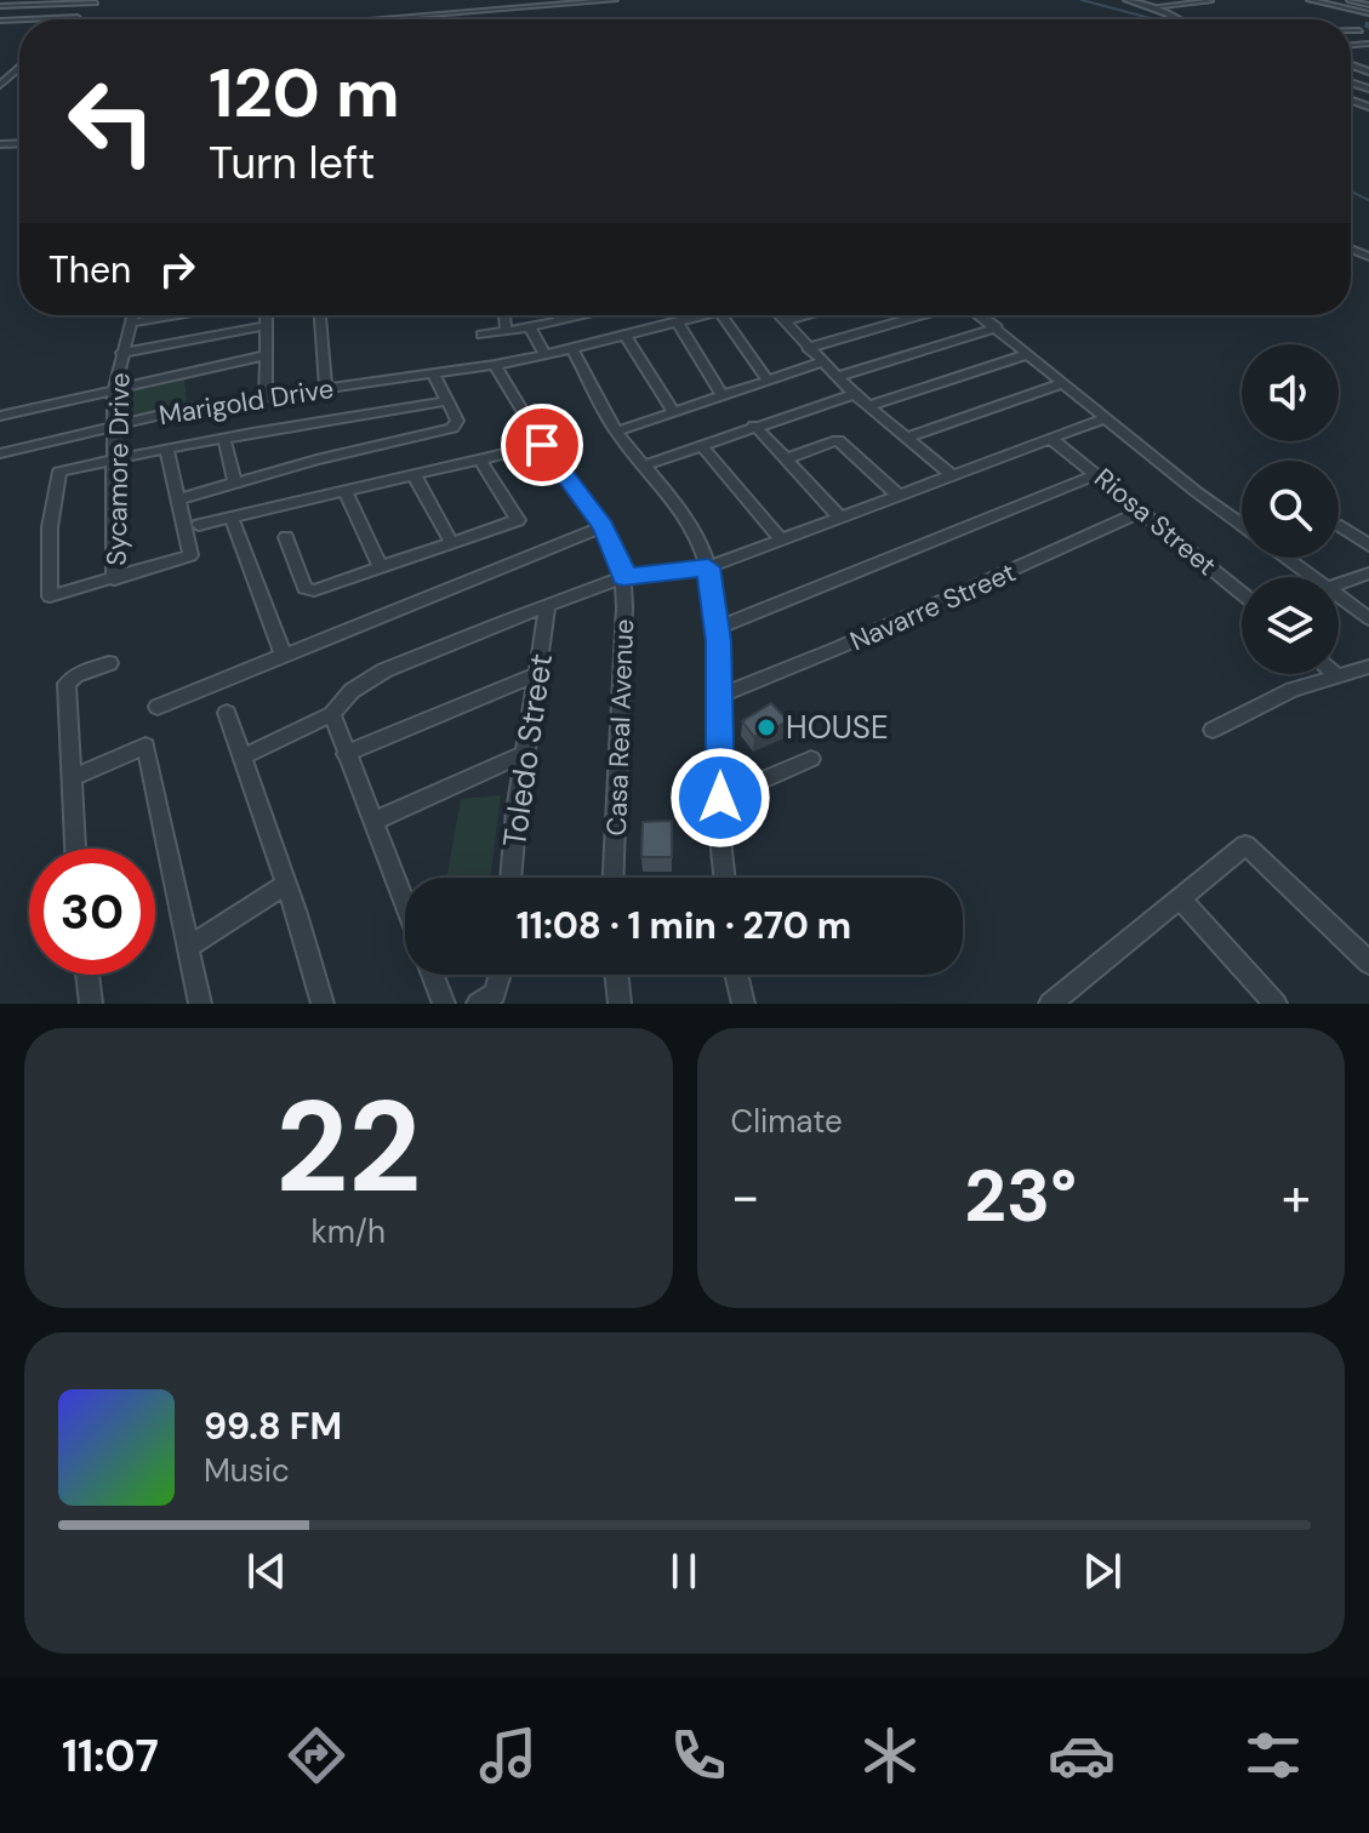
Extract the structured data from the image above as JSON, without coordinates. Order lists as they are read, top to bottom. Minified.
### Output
{"streets":{"street":["Marigold Drive","Sycamore Drive","Riosa Street","Navarre Street","Casa Real Avenue","Toledo Street"]},"crossings":[["Marigold Drive","Sycamore Drive"],["Marigold Drive","Casa Real Avenue"],["Riosa Street","Navarre Street"]],"places":["HOUSE"],"page":{"turn":["120 m","Turn left"],"then":"Then","limit":"30","trip":"11:08 · 1 min · 270 m","tile":[["22","km/h"],"Climate"],"heat":["−","23°","+"],"song":["99.8 FM","Music"],"tabs":"11:07"}}
